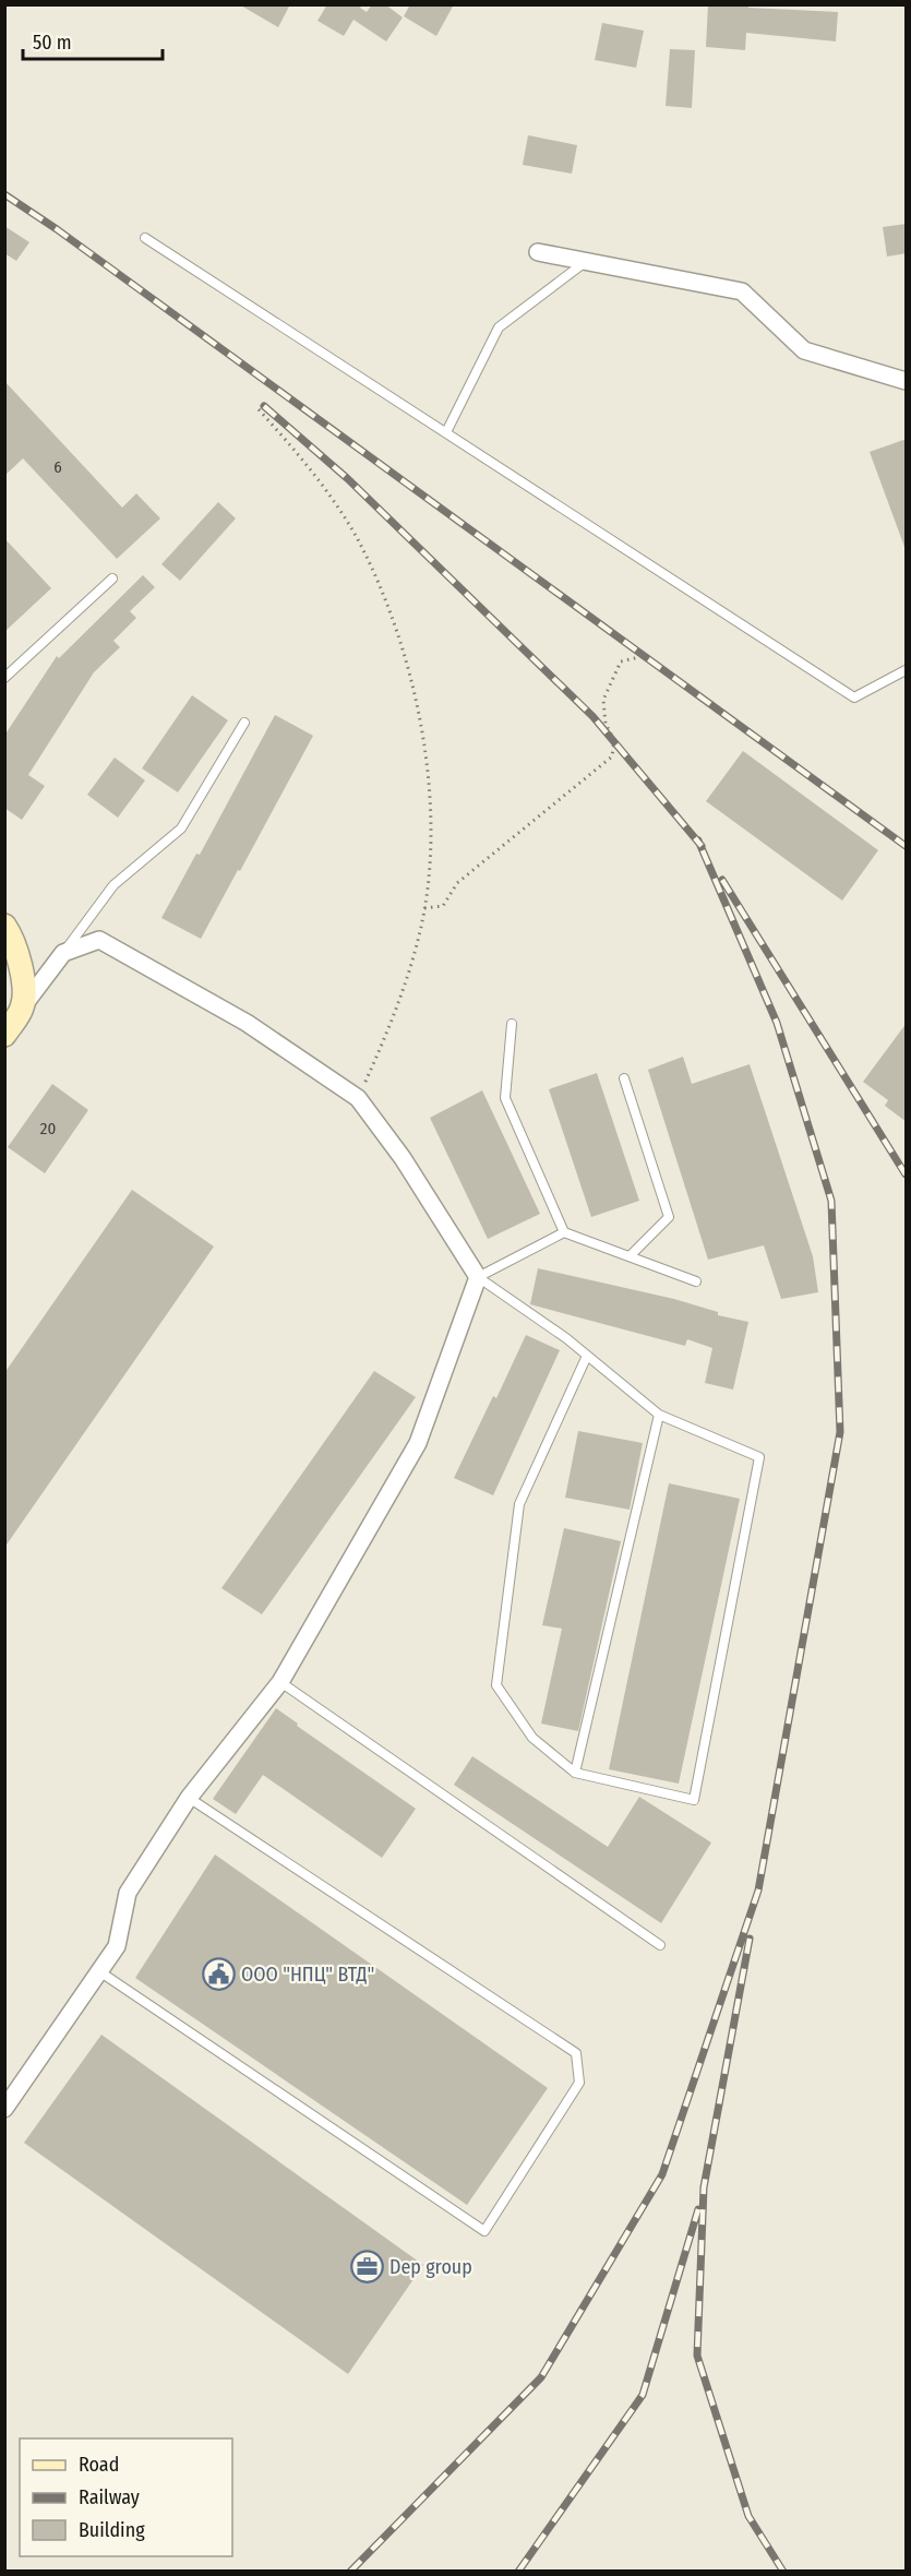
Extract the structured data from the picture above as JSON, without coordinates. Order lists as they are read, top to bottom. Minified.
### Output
{"places":{"public building":["ООО \"НПЦ\" ВТД\""],"office":["Dep group"]},"house_numbers":["6","20"],"legend":["Road","Railway","Building"],"scale_bar":"50 m"}
